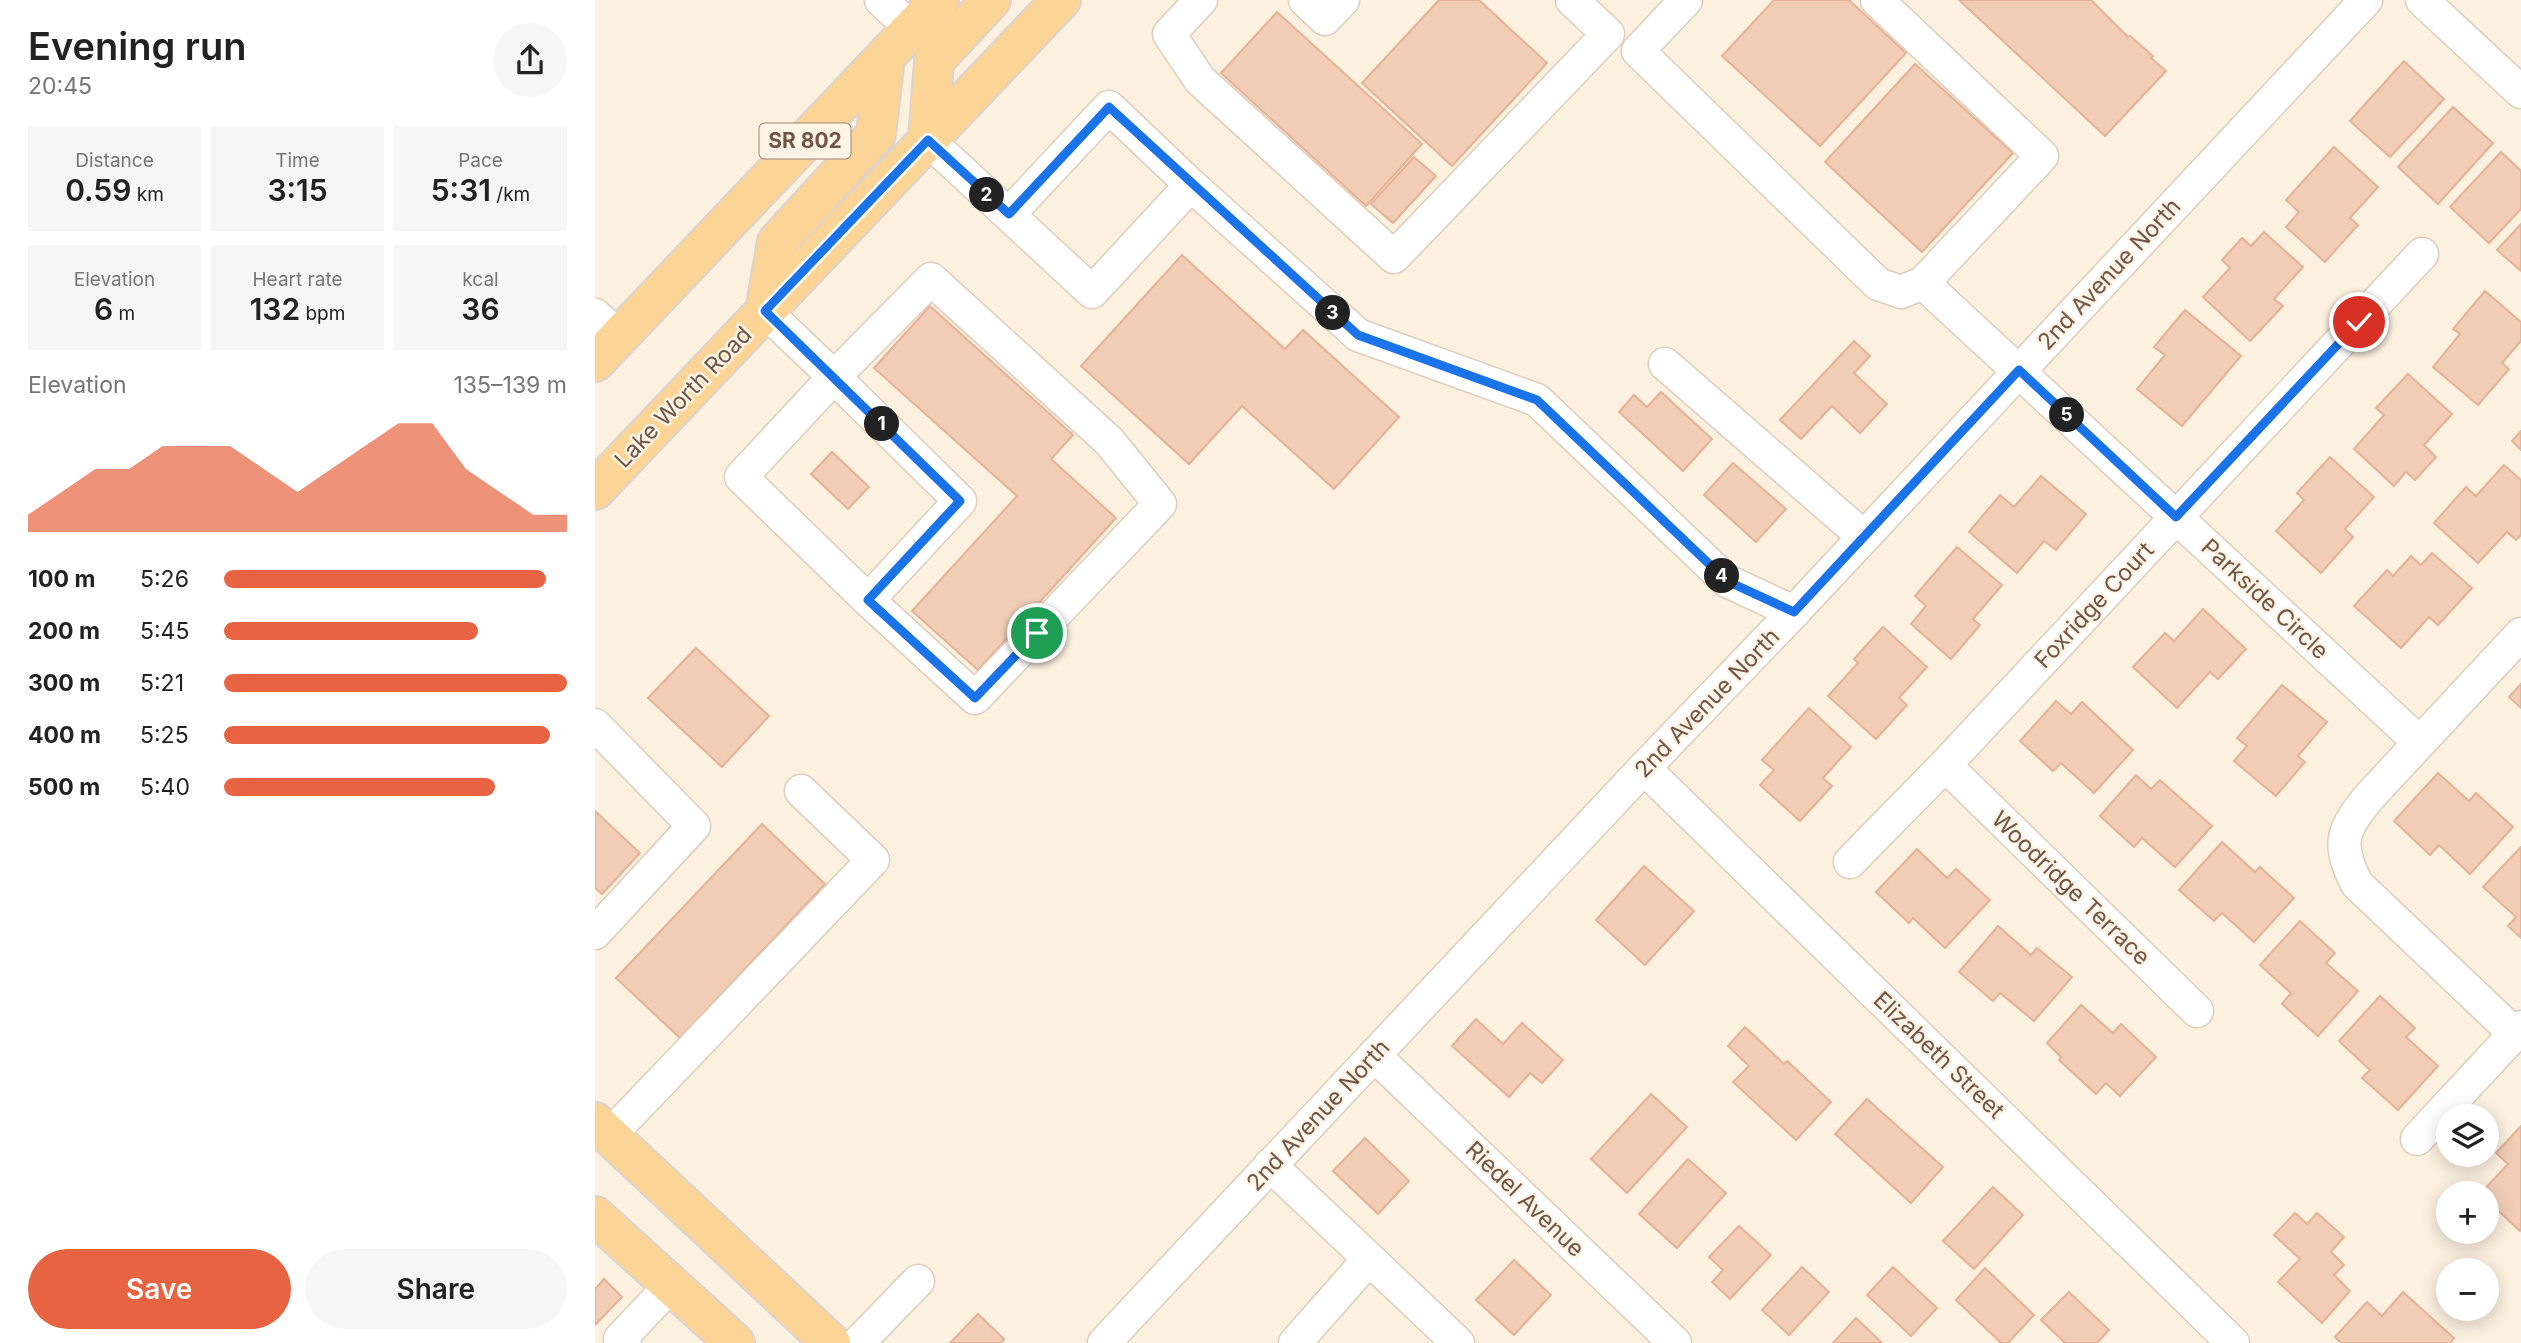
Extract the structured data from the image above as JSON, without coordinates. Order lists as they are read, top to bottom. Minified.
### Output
{"streets":{"main road":["SR 802","Lake Worth Road"],"street":["2nd Avenue North","Parkside Circle","Foxridge Court","Woodridge Terrace","Elizabeth Street","Riedel Avenue"]},"crossings":[["2nd Avenue North","Parkside Circle"],["2nd Avenue North","Elizabeth Street"],["2nd Avenue North","Riedel Avenue"],["Parkside Circle","Foxridge Court"],["Foxridge Court","Woodridge Terrace"]],"page":{"heading":["Evening run","20:45"],"stats":[["Distance","0.59 km"],["Time","3:15"],["Pace","5:31 /km"],["Elevation","6 m"],["Heart rate","132 bpm"],["kcal","36"]],"pins":["2","3","5","1","4"],"chart":["Elevation","135–139 m"],"list":[{"name":"100 m","note":"5:26"},{"name":"200 m","note":"5:45"},{"name":"300 m","note":"5:21"},{"name":"400 m","note":"5:25"},{"name":"500 m","note":"5:40"}],"map_buttons":["+","−"],"buttons":["Save","Share"]}}
